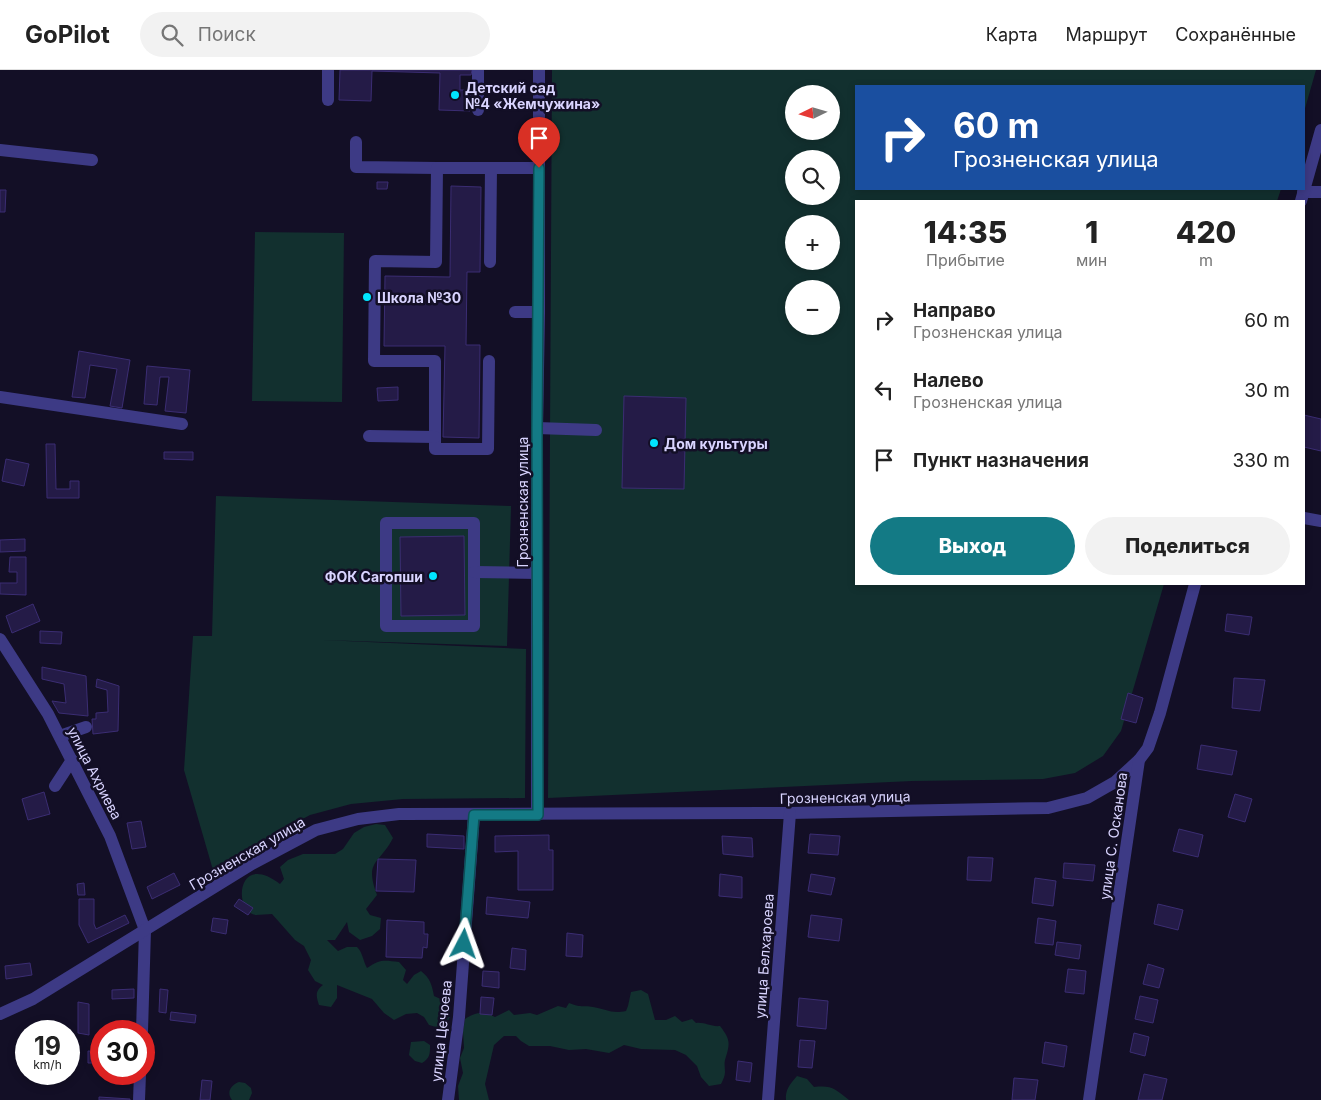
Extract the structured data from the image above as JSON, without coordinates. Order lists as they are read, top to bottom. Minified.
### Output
{"streets":{"street":["Грозненская улица","улица Ахриева","улица С. Осканова","улица Белхароева","улица Цечоева"]},"crossings":[["Грозненская улица","улица Ахриева"],["Грозненская улица","улица С. Осканова"],["Грозненская улица","улица Белхароева"],["Грозненская улица","улица Цечоева"]],"places":["Детский сад №4 «Жемчужина»","Школа №30","Дом культуры","ФОК Сагопши"],"north":"left","page":{"header":"GoPilot","search":"Поиск","nav":["Карта","Маршрут","Сохранённые"],"map_buttons":["+","−"],"turn":["60 m","Грозненская улица"],"eta":["14:35","Прибытие","1","мин","420","m"],"list":[{"name":"Направо","note":"Грозненская улица","value":"60 m"},{"name":"Налево","note":"Грозненская улица","value":"30 m"},{"name":"Пункт назначения","value":"330 m"}],"buttons":["Выход","Поделиться"],"speed":"19 km/h","limit":"30"}}
